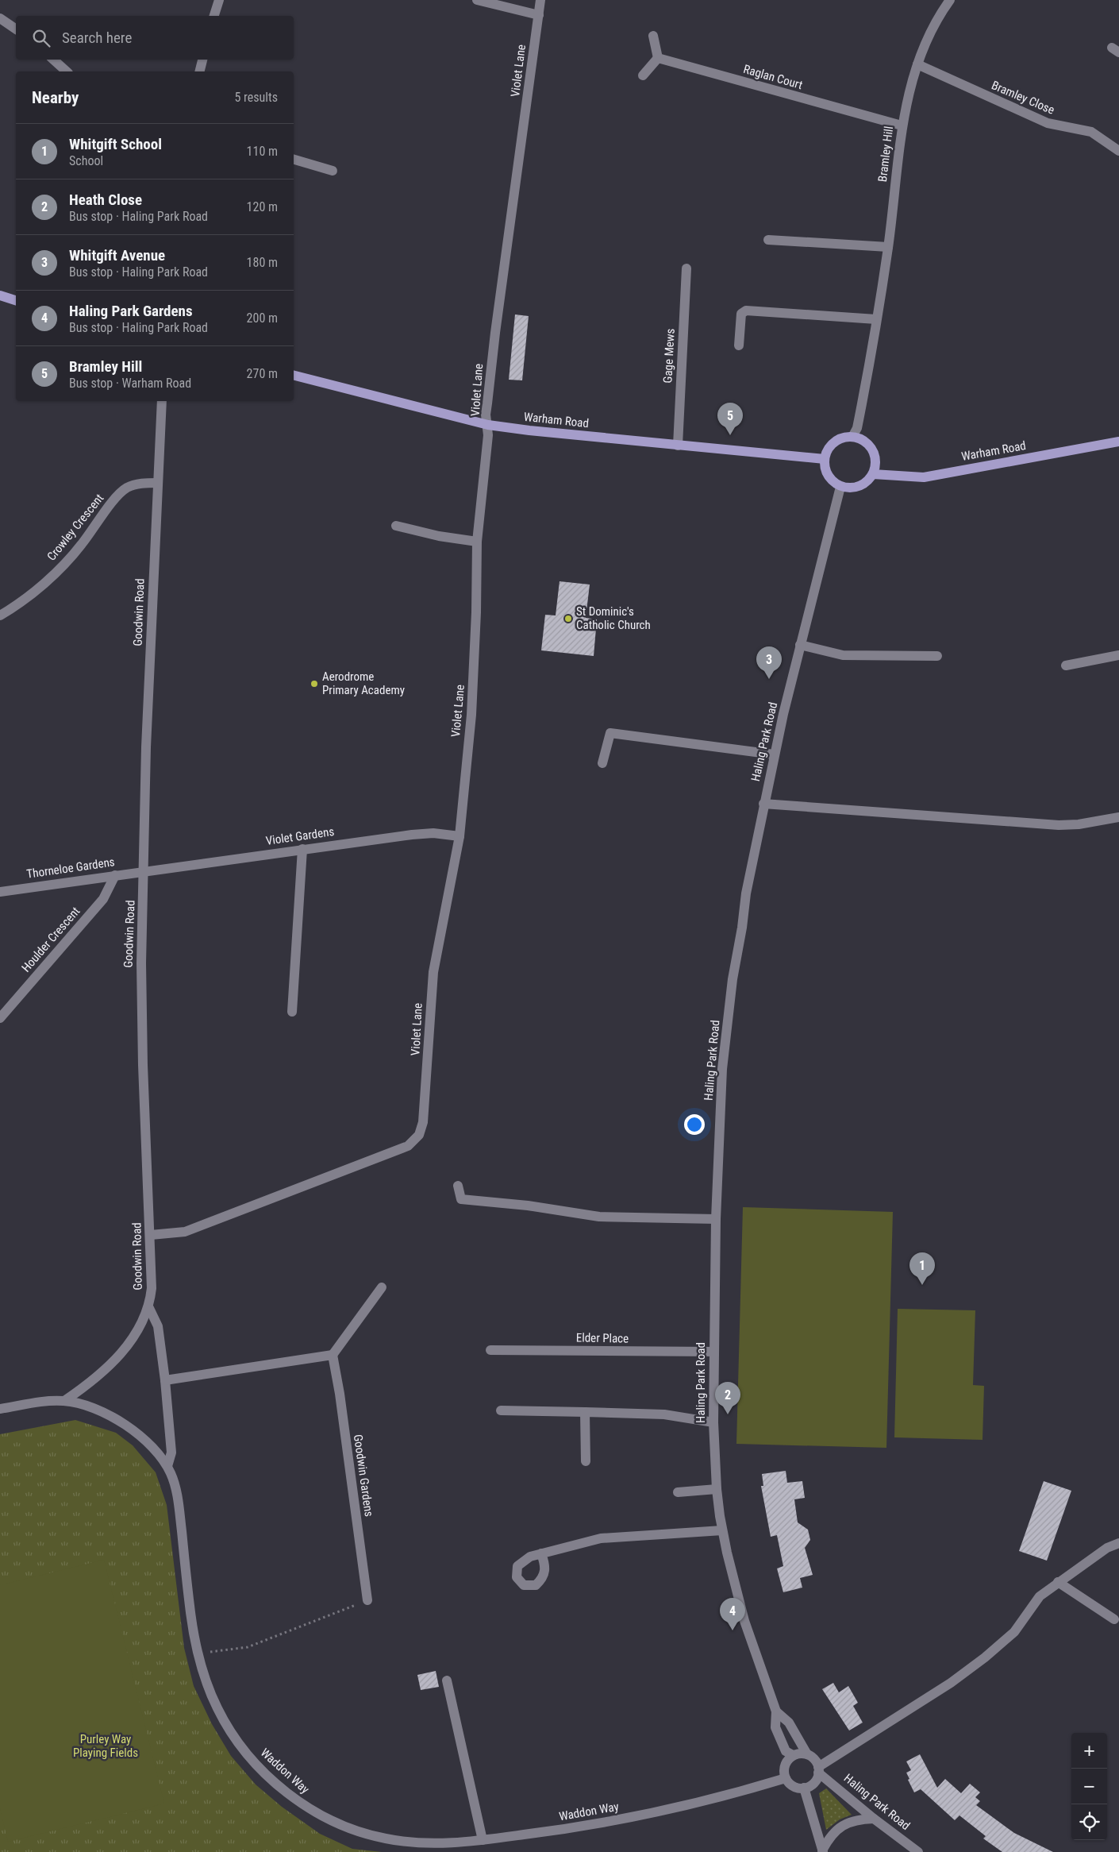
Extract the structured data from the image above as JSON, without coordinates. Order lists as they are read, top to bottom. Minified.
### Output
{"streets":{"main road":["Warham Road"],"street":["Violet Lane","Raglan Court","Bramley Close","Bramley Hill","Gage Mews","Crowley Crescent","Goodwin Road","Haling Park Road","Violet Gardens","Thorneloe Gardens","Houlder Crescent","Elder Place","Goodwin Gardens","Waddon Way"]},"crossings":[["Violet Lane","Warham Road"],["Violet Lane","Goodwin Road"],["Violet Lane","Violet Gardens"],["Raglan Court","Bramley Hill"],["Bramley Close","Bramley Hill"],["Bramley Hill","Warham Road"],["Bramley Hill","Haling Park Road"],["Gage Mews","Warham Road"],["Warham Road","Haling Park Road"],["Crowley Crescent","Goodwin Road"],["Goodwin Road","Violet Gardens"],["Goodwin Road","Thorneloe Gardens"],["Goodwin Road","Waddon Way"],["Haling Park Road","Elder Place"],["Haling Park Road","Waddon Way"],["Violet Gardens","Thorneloe Gardens"],["Thorneloe Gardens","Houlder Crescent"]],"parks":["Purley Way Playing Fields"],"places":["St Dominic's Catholic Church","Aerodrome Primary Academy"],"page":{"search":"Search here","heading":["Nearby","5 results"],"list":[{"mark":"1","name":"Whitgift School","note":"School","value":"110 m"},{"mark":"2","name":"Heath Close","note":"Bus stop · Haling Park Road","value":"120 m"},{"mark":"3","name":"Whitgift Avenue","note":"Bus stop · Haling Park Road","value":"180 m"},{"mark":"4","name":"Haling Park Gardens","note":"Bus stop · Haling Park Road","value":"200 m"},{"mark":"5","name":"Bramley Hill","note":"Bus stop · Warham Road","value":"270 m"}],"pins":["5","3","1","2","4"],"map_buttons":["+","−"]}}
